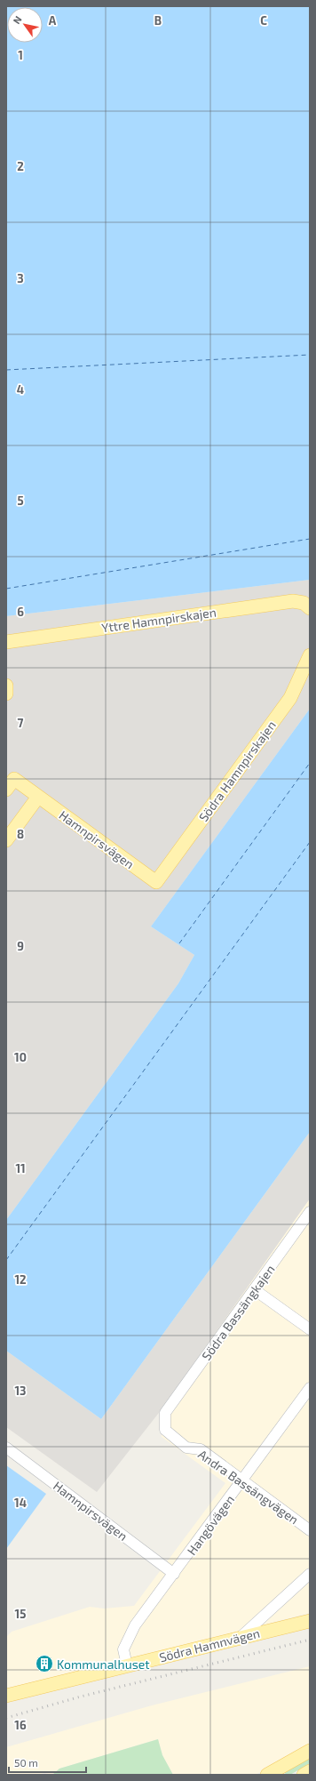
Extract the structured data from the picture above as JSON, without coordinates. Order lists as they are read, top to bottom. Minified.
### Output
{"streets":{"main road":["Yttre Hamnpirskajen","Södra Hamnpirskajen","Hamnpirsvägen","Södra Hamnvägen"],"street":["Södra Bassängkajen","Andra Bassängvägen","Hangövägen"]},"crossings":[["Södra Hamnpirskajen","Hamnpirsvägen"],["Hamnpirsvägen","Hangövägen"],["Södra Bassängkajen","Andra Bassängvägen"],["Andra Bassängvägen","Hangövägen"],["Hangövägen","Södra Hamnvägen"]],"places":{"building":["Kommunalhuset"]},"scale_bar":"50 m","north":"top left","grid":{"columns":["A","B","C"],"rows":["1","2","3","4","5","6","7","8","9","10","11","12","13","14","15","16"]}}
